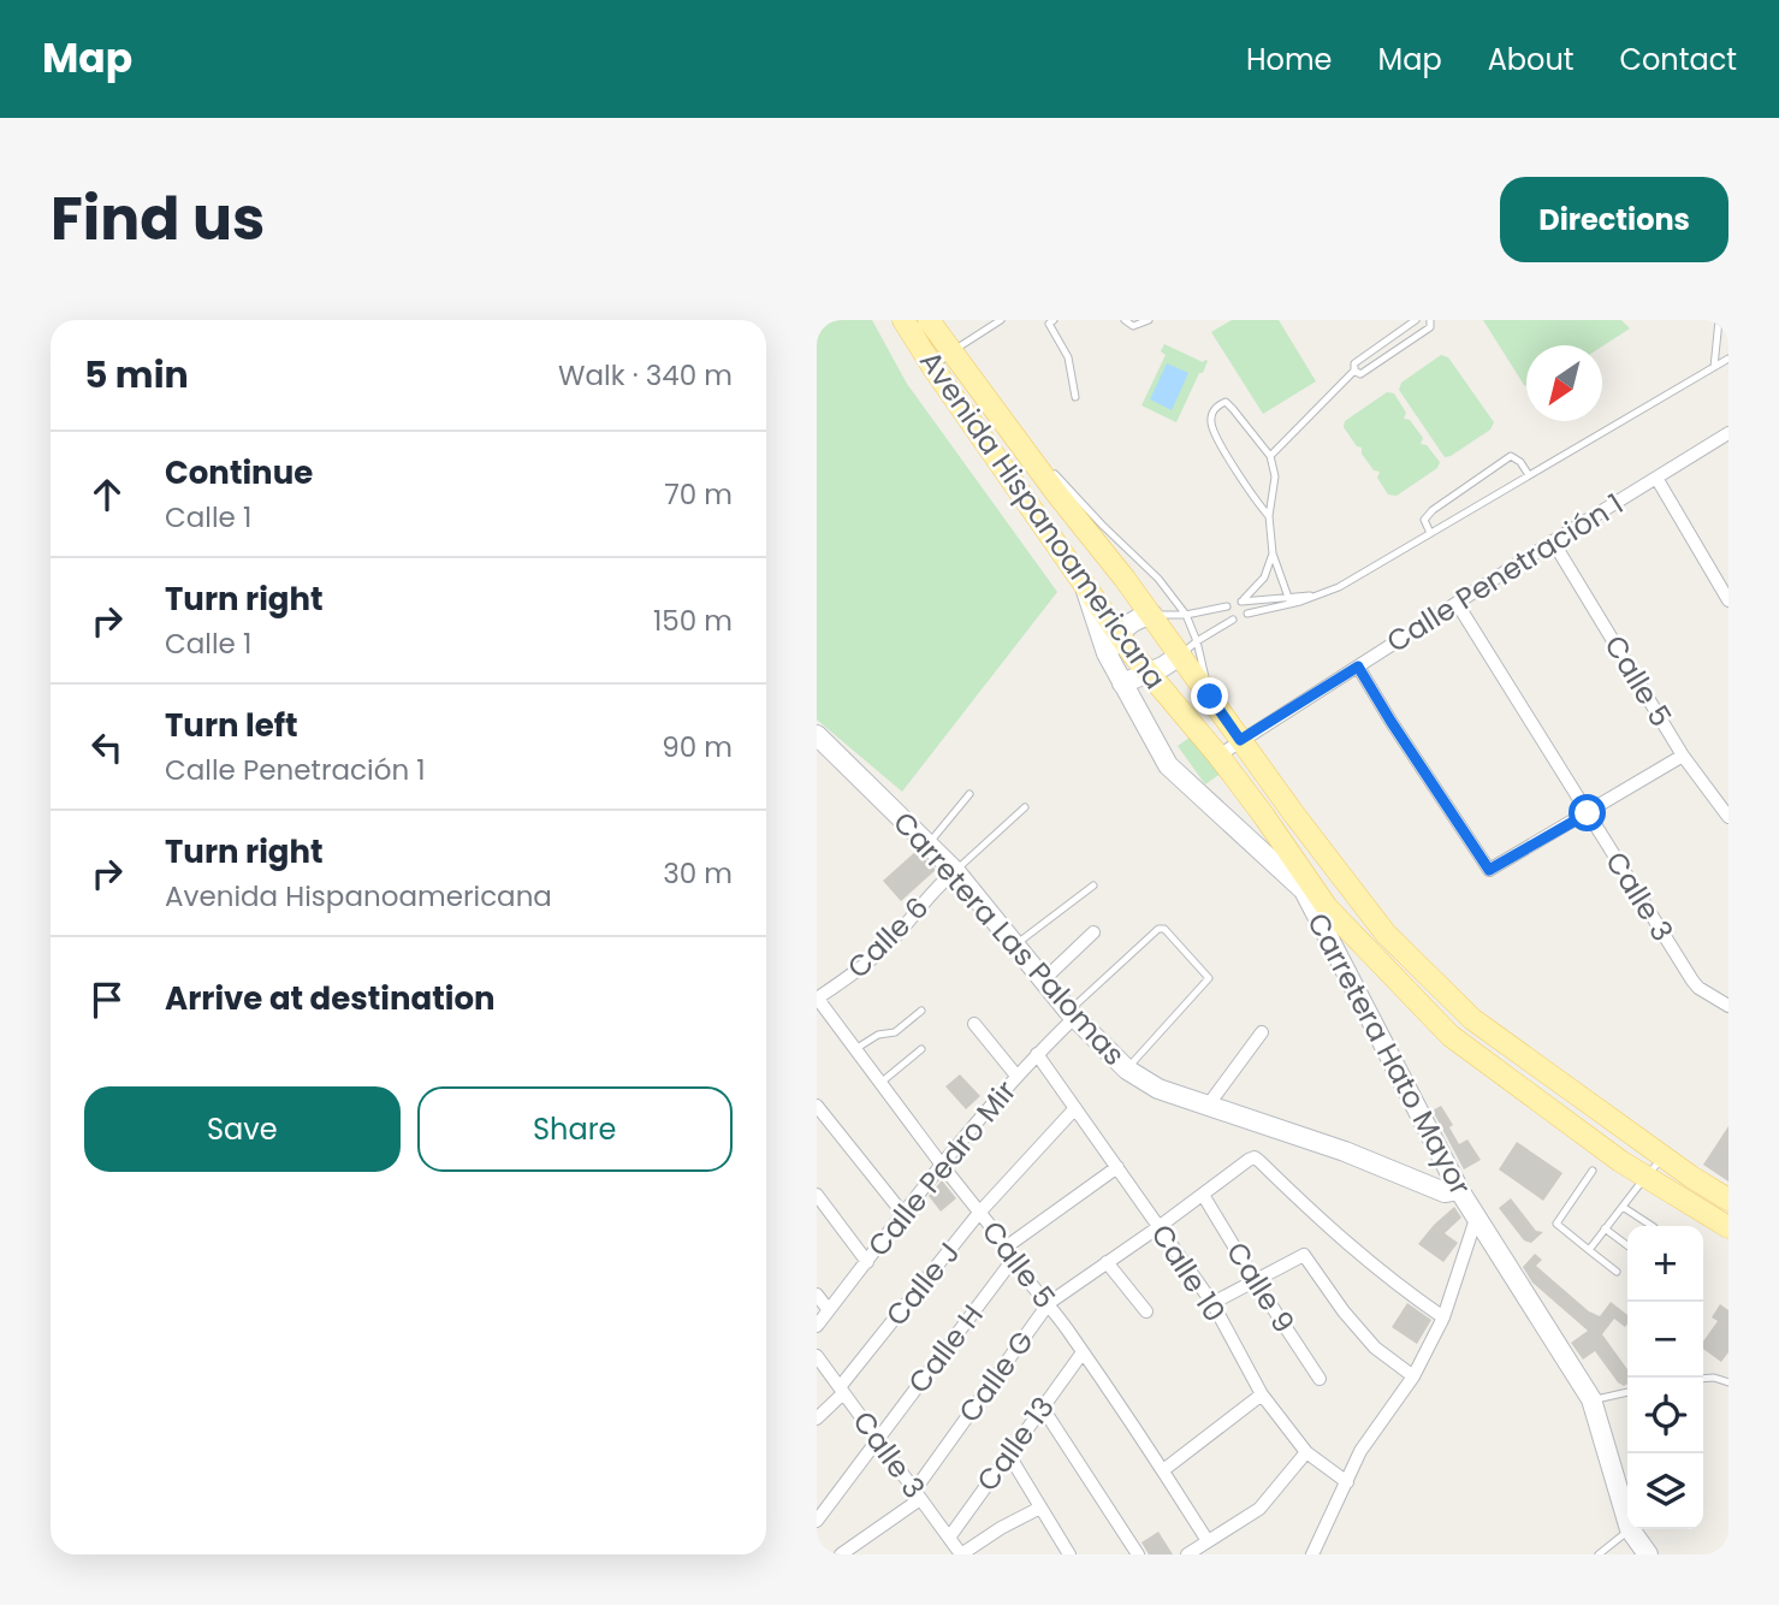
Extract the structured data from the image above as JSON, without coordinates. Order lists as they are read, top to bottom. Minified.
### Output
{"streets":{"main road":["Avenida Hispanoamericana"],"street":["Calle Penetración 1","Calle 5","Calle 3","Calle 6","Carretera Las Palomas","Carretera Hato Mayor","Calle Pedro Mir","Calle 10","Calle J","Calle 9","Calle H","Calle G","Calle 13"]},"crossings":[["Avenida Hispanoamericana","Calle Penetración 1"],["Avenida Hispanoamericana","Carretera Hato Mayor"],["Calle Penetración 1","Calle 5"],["Calle Penetración 1","Calle 3"],["Calle 5","Calle 6"],["Calle 5","Calle Pedro Mir"],["Calle 5","Calle J"],["Calle 5","Calle H"],["Calle 5","Calle G"],["Calle 5","Calle 13"],["Calle 3","Calle J"],["Calle 3","Calle H"],["Calle 3","Calle G"],["Calle 3","Calle 13"],["Calle 6","Carretera Las Palomas"],["Carretera Las Palomas","Carretera Hato Mayor"],["Carretera Las Palomas","Calle Pedro Mir"],["Calle Pedro Mir","Calle 10"],["Calle 10","Calle J"],["Calle 10","Calle G"],["Calle 9","Calle G"]],"north":"bottom left","page":{"header":"Map","nav":["Home","Map","About","Contact"],"title":"Find us","buttons":["Directions",["Save","Share"]],"heading":["5 min","Walk · 340 m"],"list":[["Continue","Calle 1","70 m"],["Turn right","Calle 1","150 m"],["Turn left","Calle Penetración 1","90 m"],["Turn right","Avenida Hispanoamericana","30 m"],"Arrive at destination"],"map_buttons":["+","−"]}}
